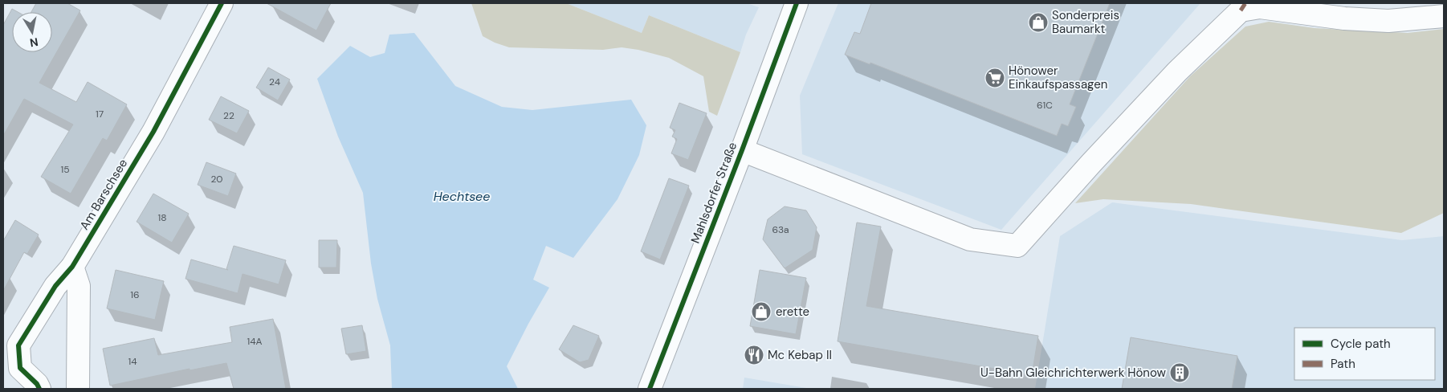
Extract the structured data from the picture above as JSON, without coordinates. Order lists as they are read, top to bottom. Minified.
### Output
{"streets":{"street":["Mahlsdorfer Straße","Am Barschsee"]},"water":["Hechtsee"],"places":{"shop":["Sonderpreis Baumarkt","erette"],"supermarket":["Hönower Einkaufspassagen"],"restaurant":["Mc Kebap II"],"building":["U-Bahn Gleichrichterwerk Hönow"]},"house_numbers":["24","61C","17","22","15","20","18","63a","16","14A","14"],"legend":["Cycle path","Path"],"north":"bottom"}
